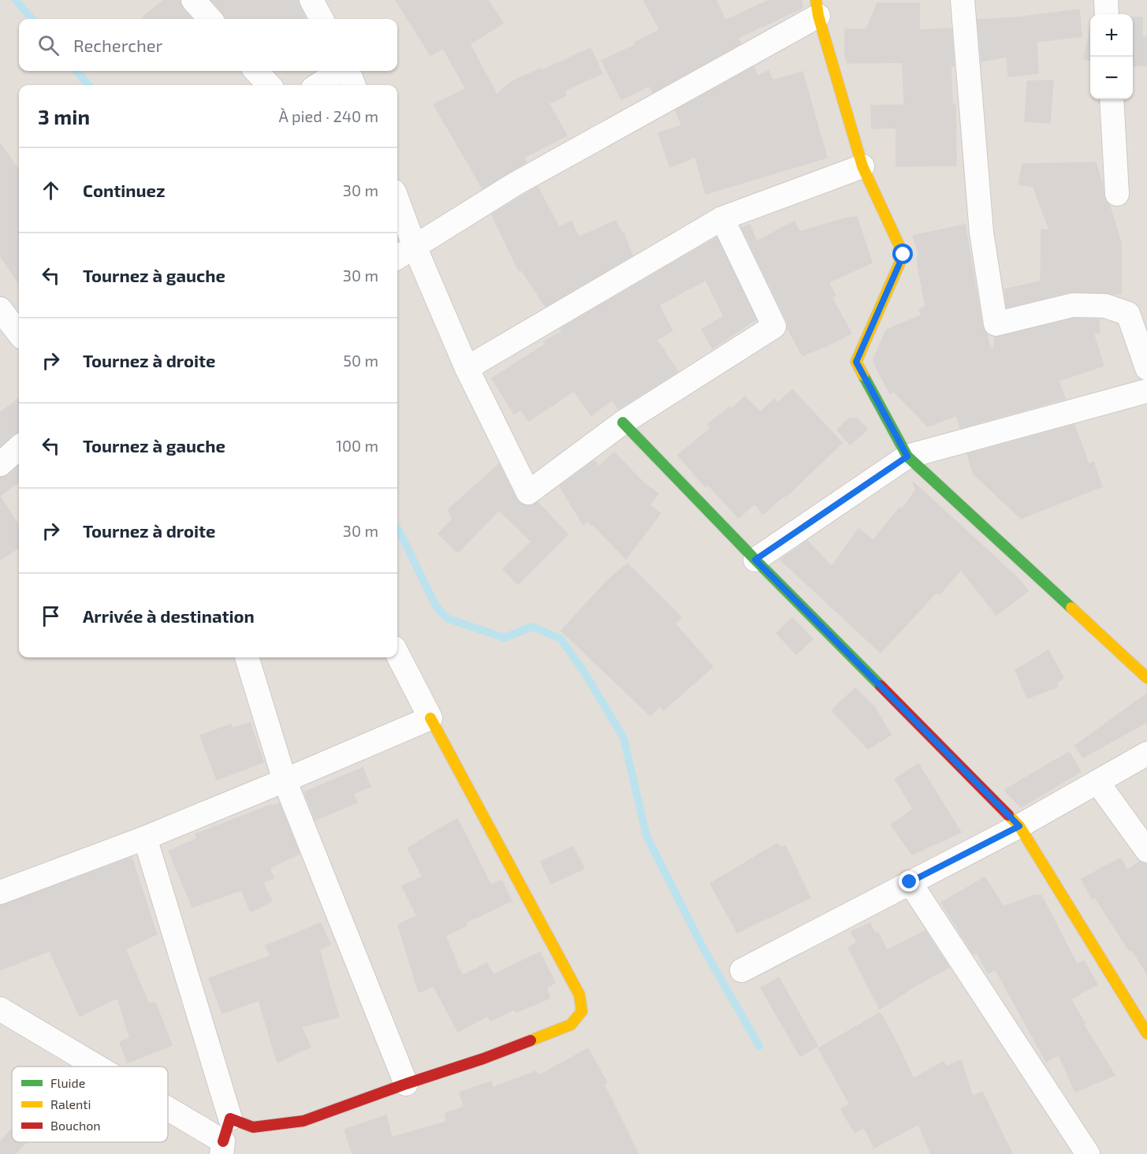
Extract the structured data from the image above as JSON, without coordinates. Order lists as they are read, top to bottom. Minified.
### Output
{"legend":["Fluide","Ralenti","Bouchon"],"page":{"map_buttons":["+","−"],"search":"Rechercher","heading":["3 min","À pied · 240 m"],"list":[["Continuez","30 m"],["Tournez à gauche","30 m"],["Tournez à droite","50 m"],["Tournez à gauche","100 m"],["Tournez à droite","30 m"],"Arrivée à destination"]}}
